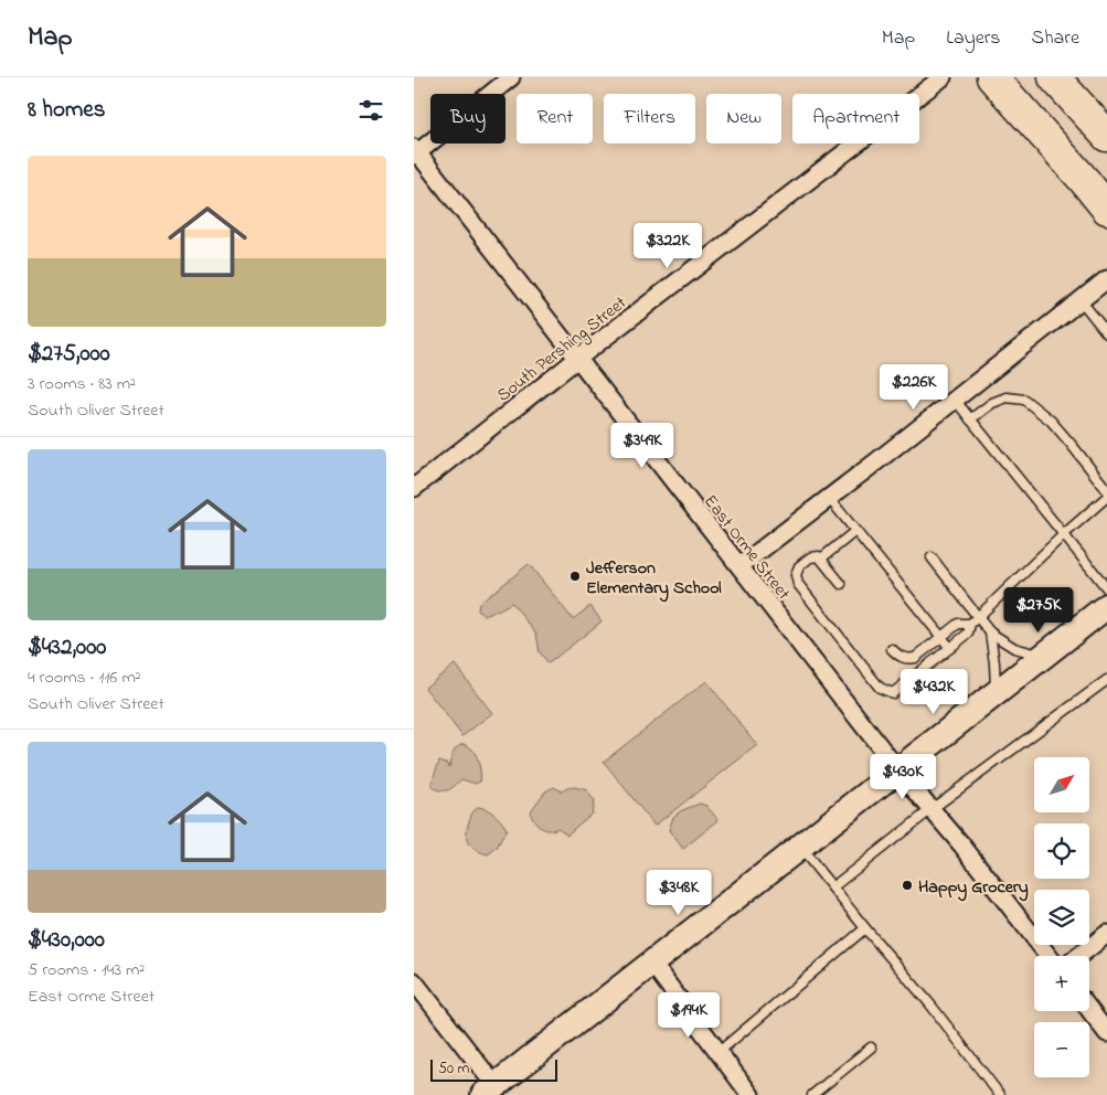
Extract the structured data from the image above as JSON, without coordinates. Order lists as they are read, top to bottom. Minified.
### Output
{"streets":{"street":["South Pershing Street","East Orme Street"]},"crossings":[["South Pershing Street","East Orme Street"]],"places":["Jefferson Elementary School","Happy Grocery"],"scale_bar":"50 m","north":"top right","page":{"header":"Map","nav":["Map","Layers","Share"],"heading":"8 homes","chip":["Buy","Rent","Filters","New","Apartment"],"list":[{"name":"$275,000","note":"3 rooms · 83 m² · South Oliver Street"},{"name":"$432,000","note":"4 rooms · 116 m² · South Oliver Street"},{"name":"$430,000","note":"5 rooms · 143 m² · East Orme Street"}],"price":["$322K","$226K","$349K","$275K","$432K","$430K","$348K","$194K"],"map_buttons":["+","−"],"scale":"50 m"}}
